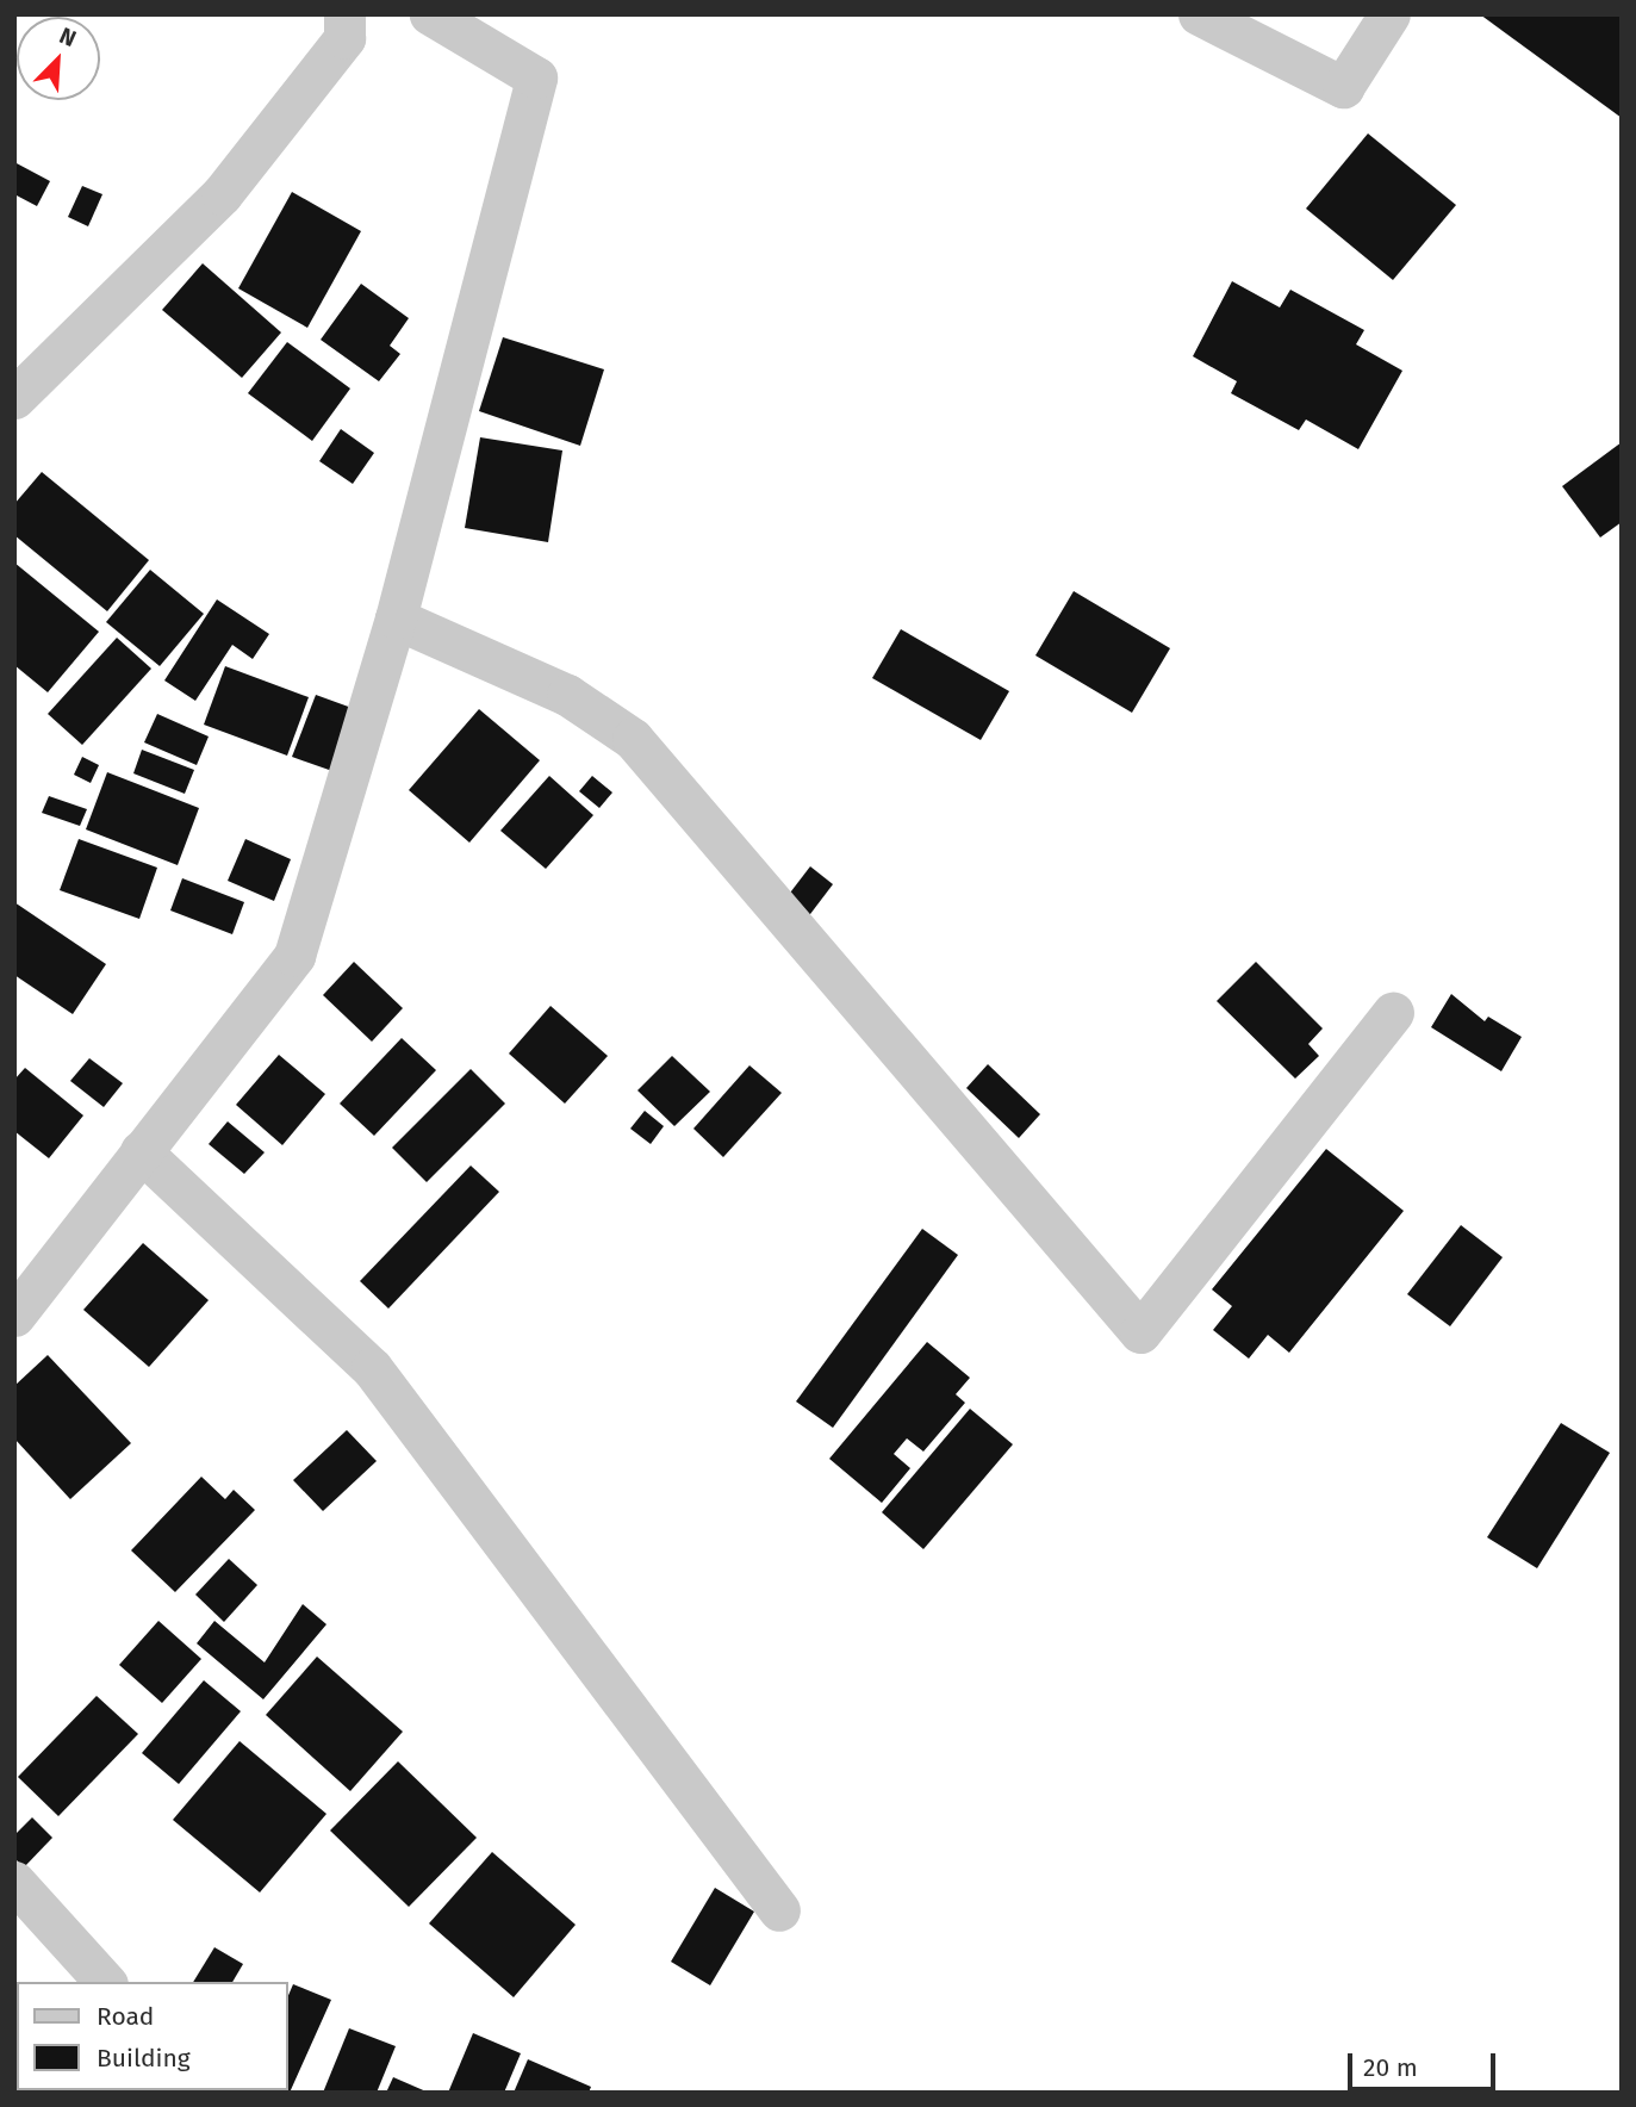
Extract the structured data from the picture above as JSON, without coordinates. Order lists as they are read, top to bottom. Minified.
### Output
{"legend":["Road","Building"],"scale_bar":"20 m","north":"top right"}
